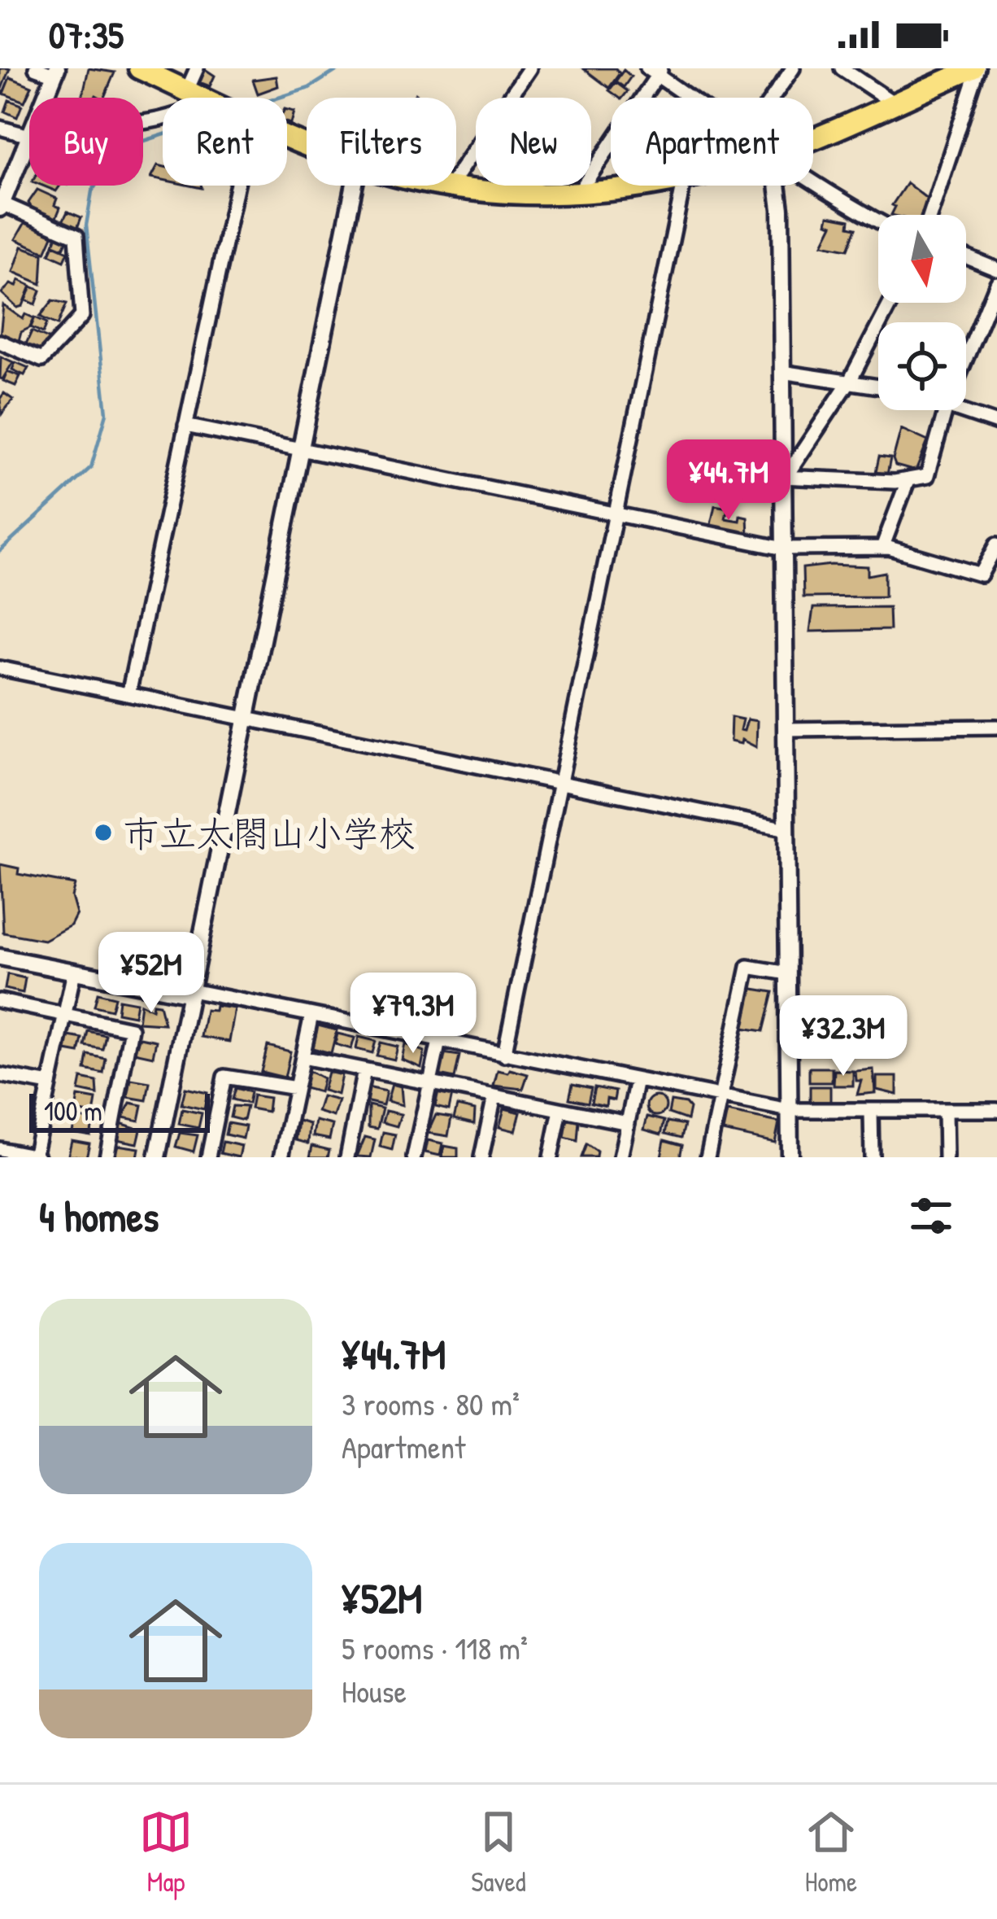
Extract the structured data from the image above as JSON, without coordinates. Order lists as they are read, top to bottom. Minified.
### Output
{"places":["市立太閤山小学校"],"scale_bar":"100 m","north":"bottom","page":{"status":"07:35","chip":["Buy","Rent","Filters","New","Apartment"],"price":["¥44.7M","¥52M","¥79.3M","¥32.3M"],"scale":"100 m","heading":"4 homes","list":[{"name":"¥44.7M","note":"3 rooms · 80 m² · Apartment"},{"name":"¥52M","note":"5 rooms · 118 m² · House"}],"tabs":["Map","Saved","Home"]}}
